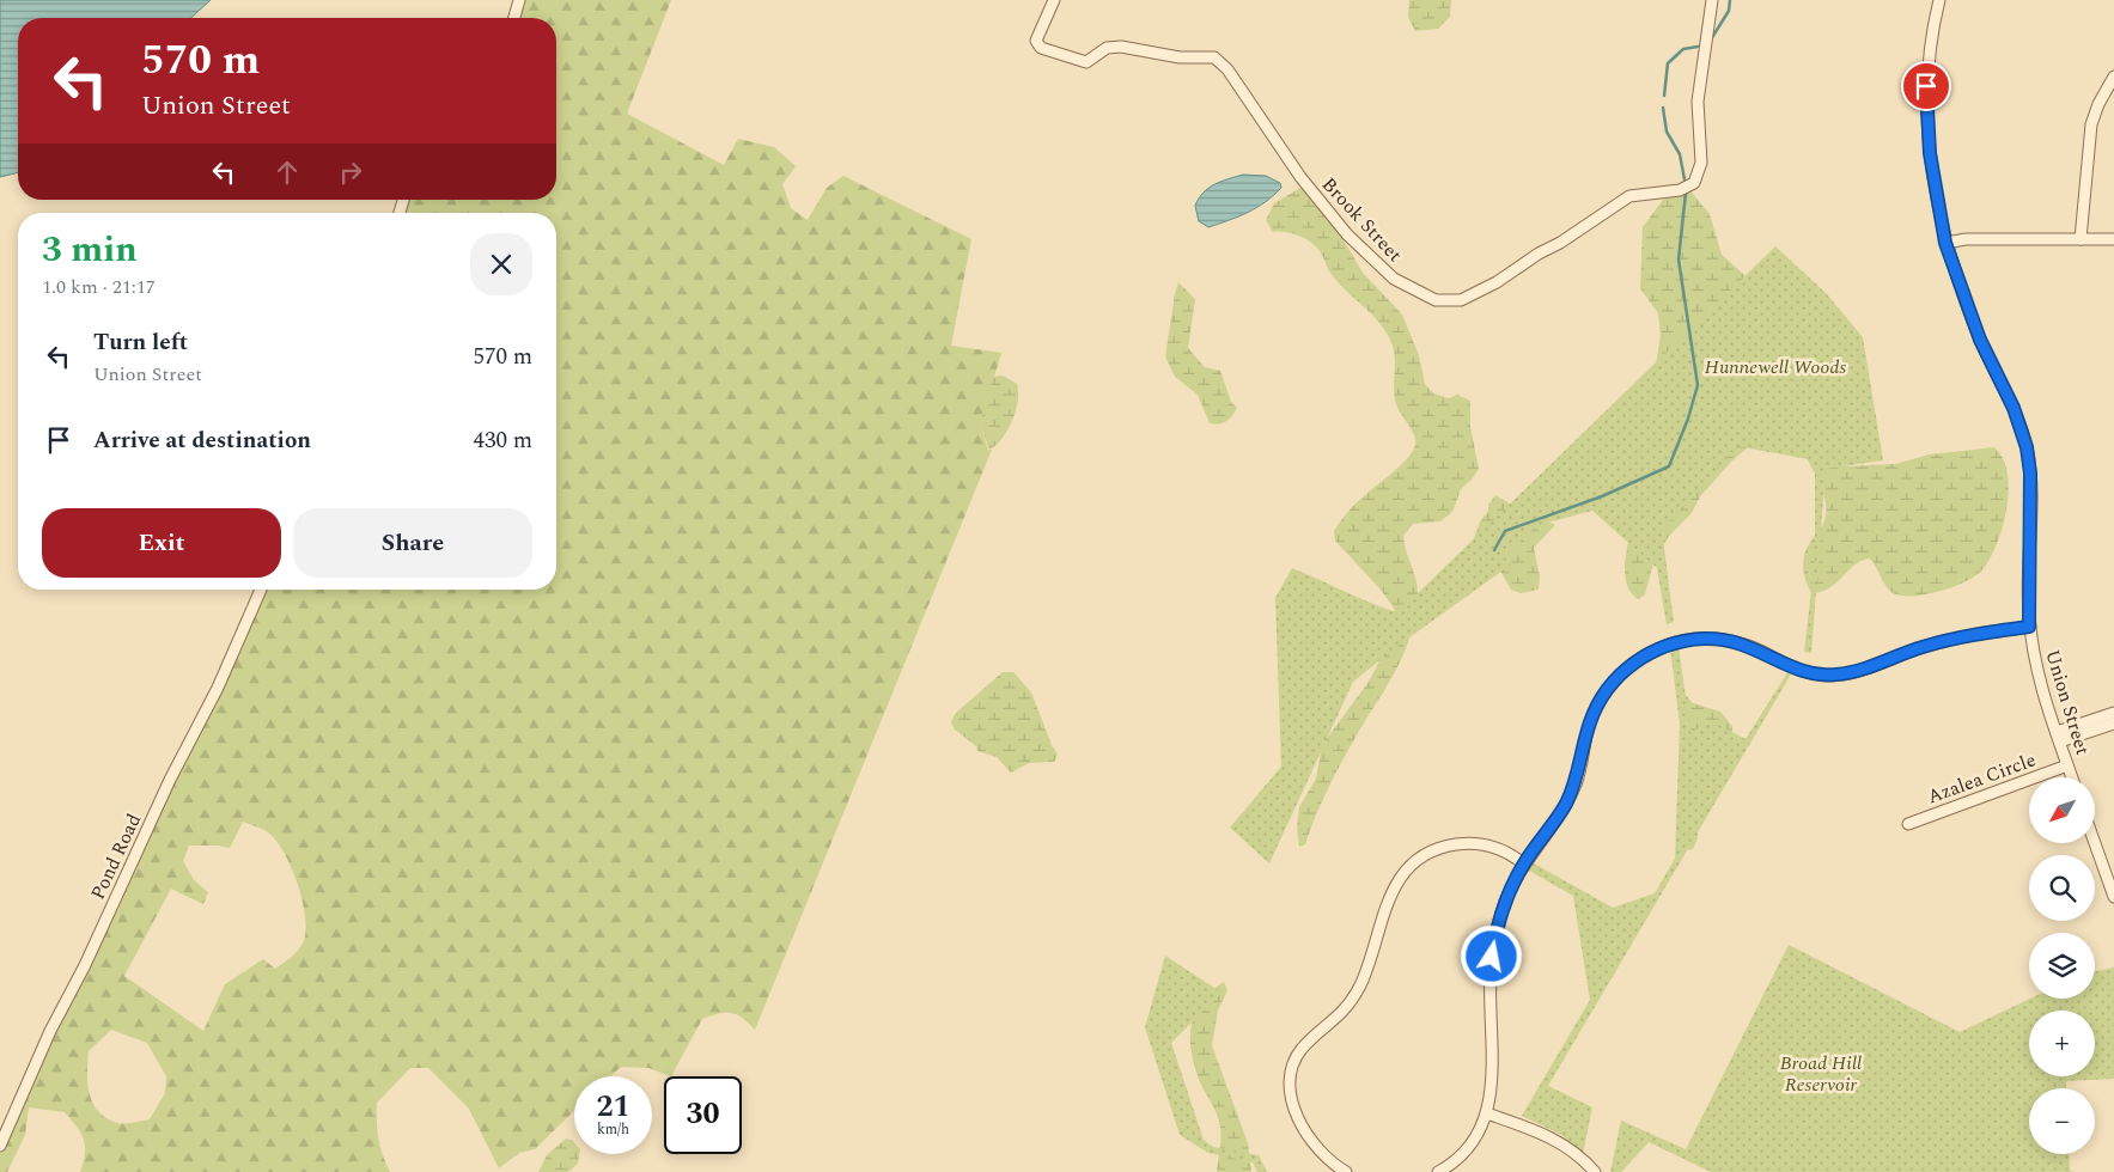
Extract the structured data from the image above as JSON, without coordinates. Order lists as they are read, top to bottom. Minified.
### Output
{"streets":{"street":["Brook Street","Union Street","Azalea Circle","Pond Road"]},"crossings":[["Union Street","Azalea Circle"]],"parks":["Hunnewell Woods","Broad Hill Reservoir"],"north":"bottom left","page":{"turn":["570 m","Union Street"],"heading":["3 min","1.0 km · 21:17"],"list":[{"name":"Turn left","note":"Union Street","value":"570 m"},{"name":"Arrive at destination","value":"430 m"}],"buttons":["Exit","Share"],"map_buttons":["+","−"],"speed":"21 km/h","limit":"30"}}
